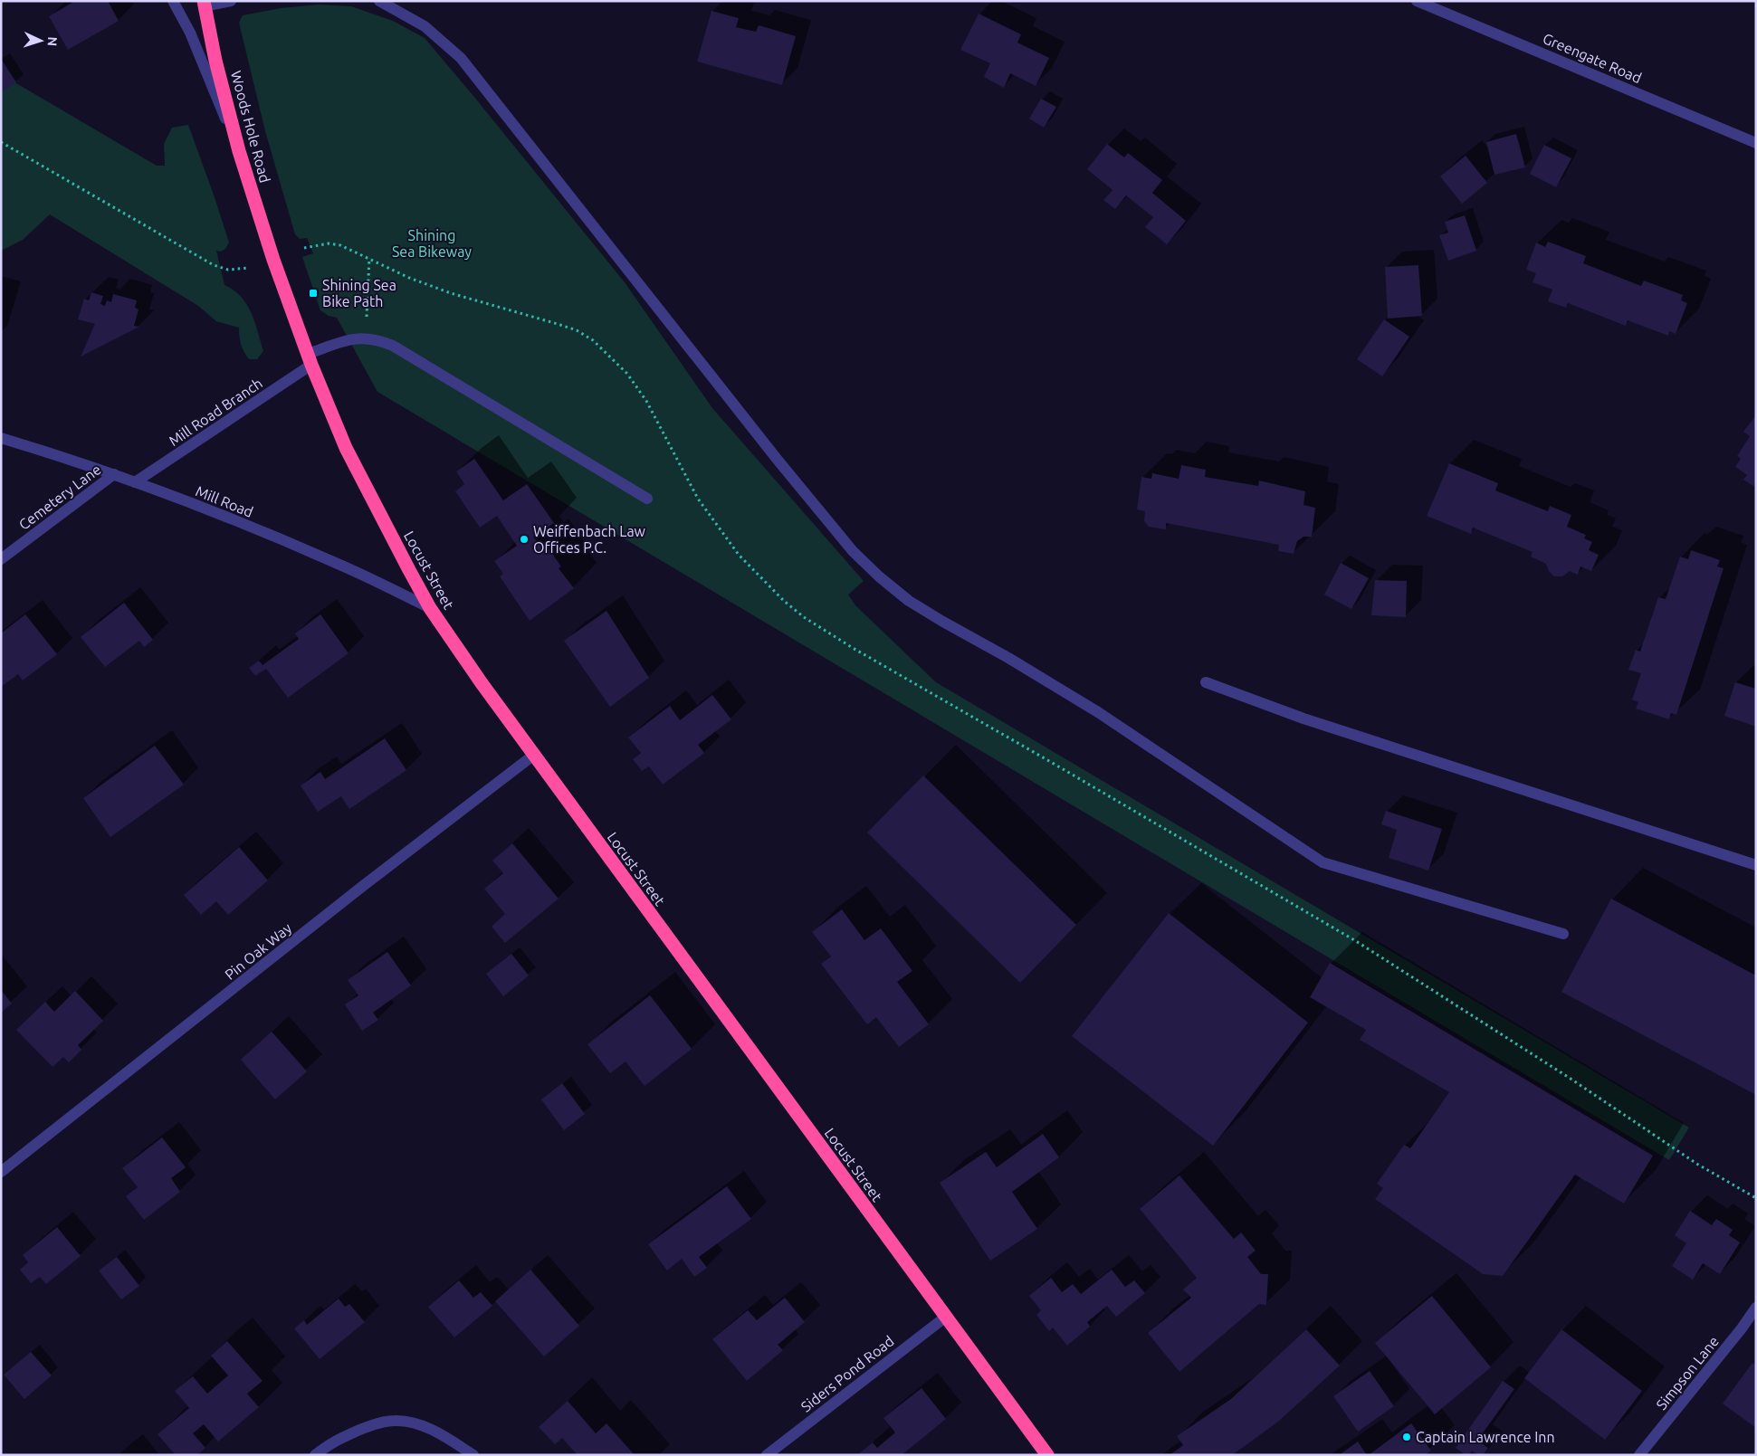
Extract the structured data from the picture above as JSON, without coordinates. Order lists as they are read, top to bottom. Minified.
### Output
{"streets":{"highway":["Woods Hole Road","Locust Street"],"street":["Greengate Road","Mill Road Branch","Cemetery Lane","Mill Road","Pin Oak Way","Simpson Lane","Siders Pond Road"]},"crossings":[["Woods Hole Road","Locust Street"],["Mill Road Branch","Mill Road"],["Mill Road Branch","Locust Street"],["Cemetery Lane","Mill Road"],["Mill Road","Locust Street"],["Locust Street","Pin Oak Way"],["Locust Street","Siders Pond Road"]],"parks":["Shining Sea Bikeway"],"places":{"transit":["Shining Sea Bike Path"],"other":["Weiffenbach Law Offices P.C.","Captain Lawrence Inn"]},"north":"right"}
